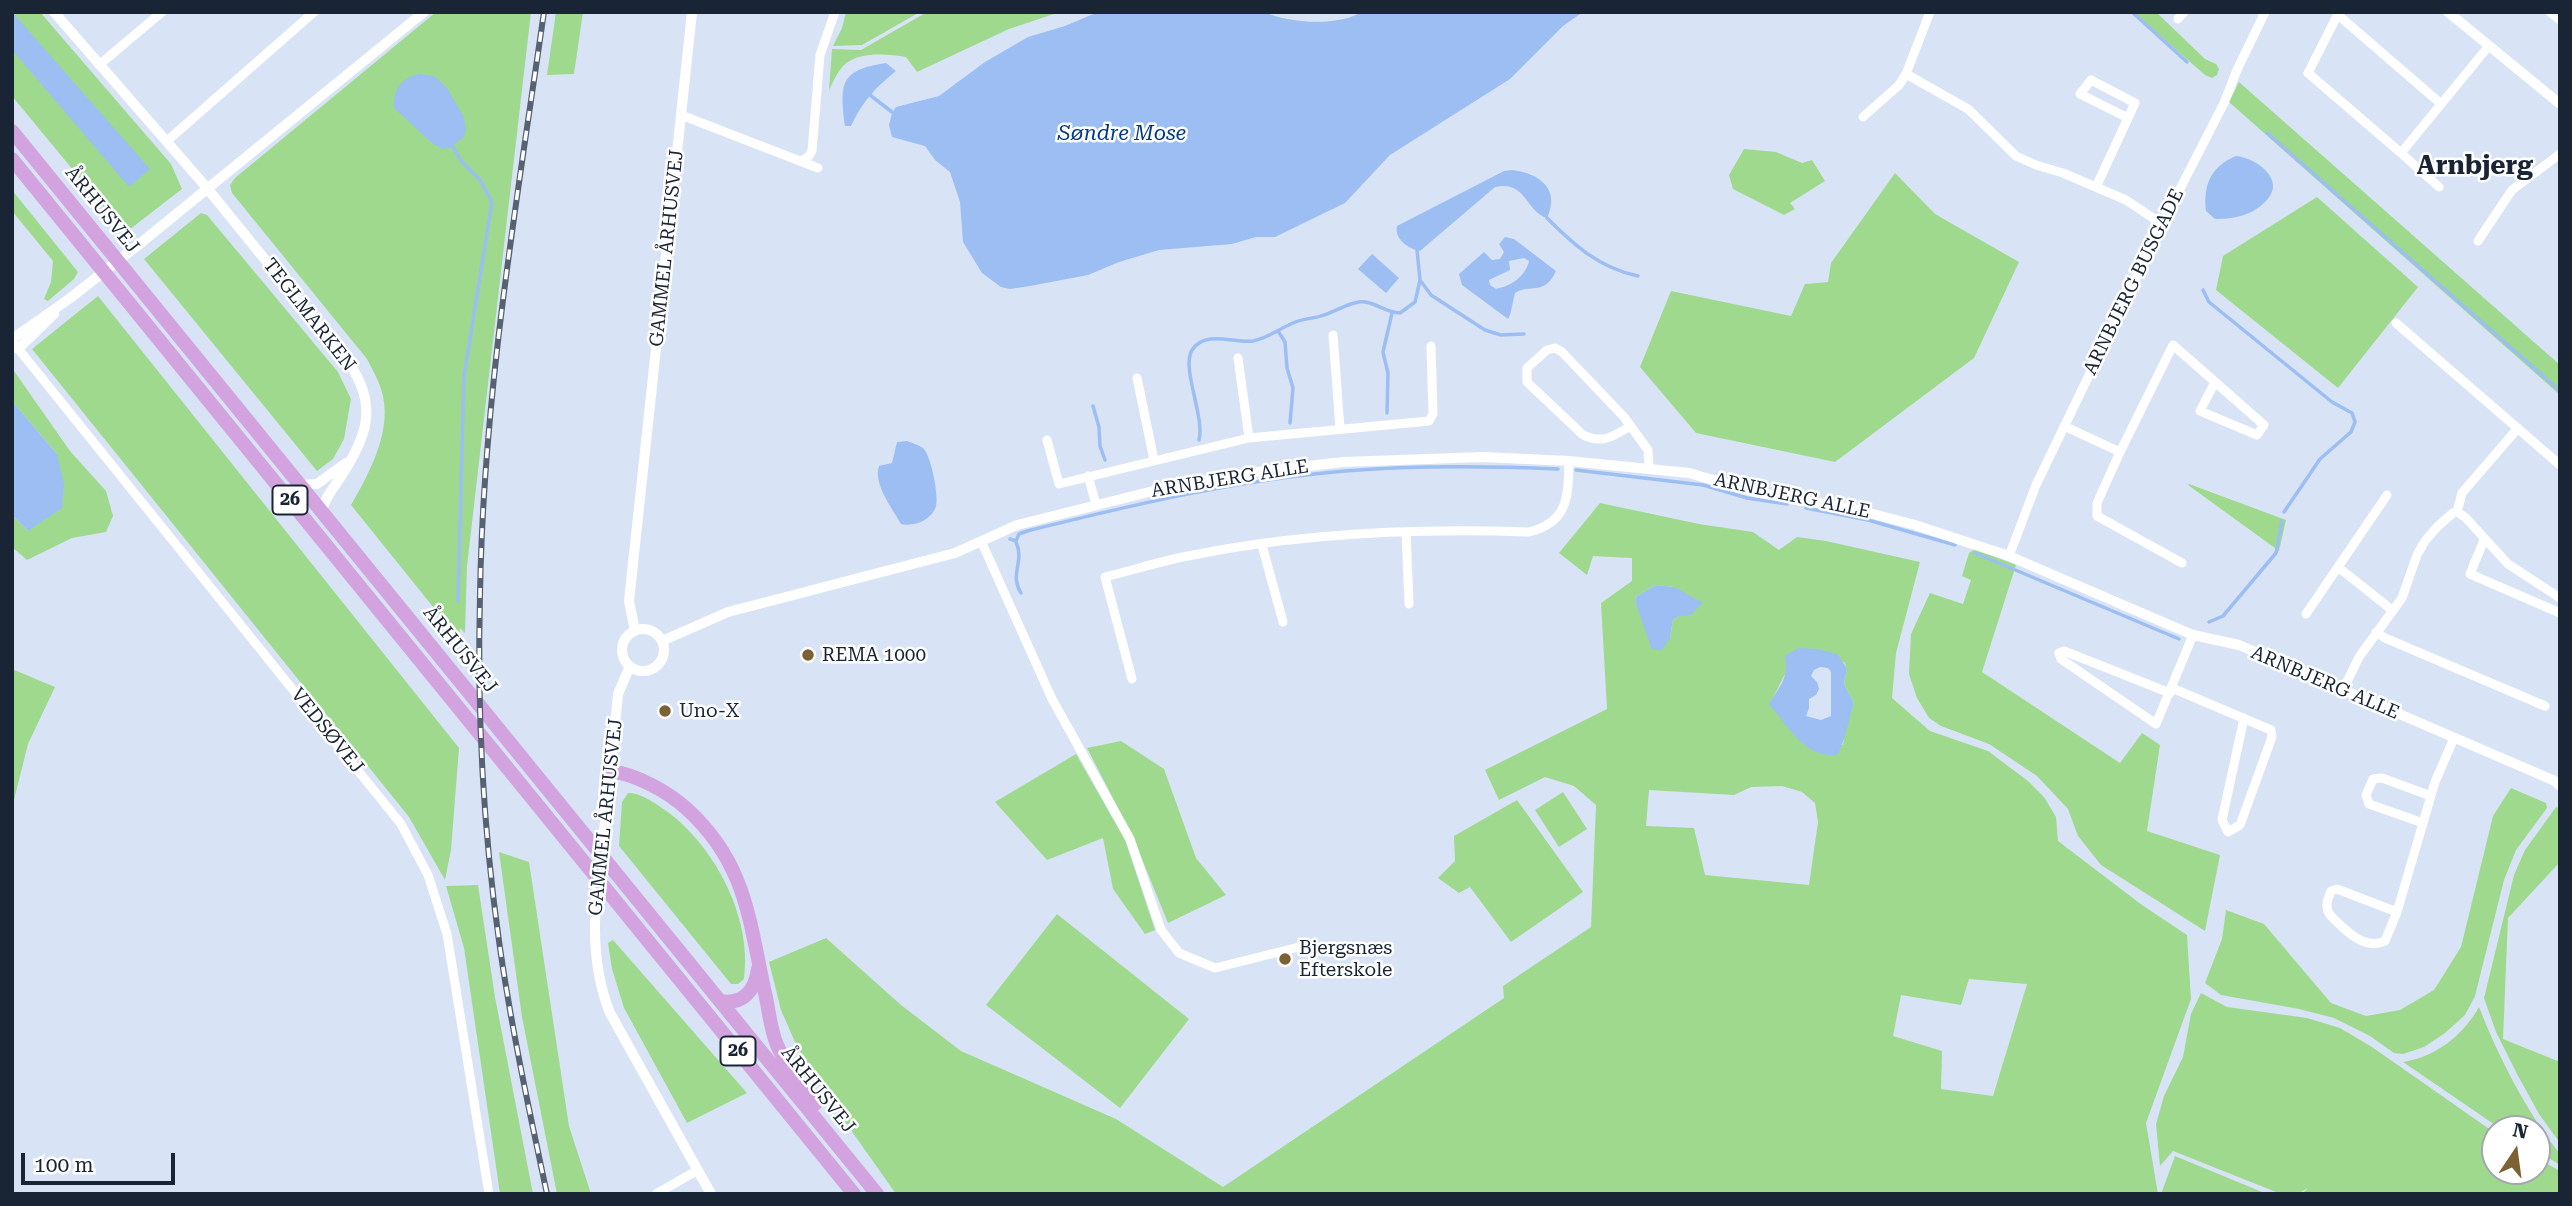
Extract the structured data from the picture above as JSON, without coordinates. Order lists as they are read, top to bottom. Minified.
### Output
{"streets":{"main road":["ÅRHUSVEJ","26"],"street":["GAMMEL ÅRHUSVEJ","ARNBJERG BUSGADE","TEGLMARKEN","ARNBJERG ALLE","VEDSØVEJ"]},"crossings":[["ÅRHUSVEJ","TEGLMARKEN"],["GAMMEL ÅRHUSVEJ","ARNBJERG ALLE"],["ARNBJERG BUSGADE","ARNBJERG ALLE"]],"districts":["Arnbjerg"],"water":["Søndre Mose"],"places":["REMA 1000","Uno-X","Bjergsnæs Efterskole"],"scale_bar":"100 m","north":"top"}
